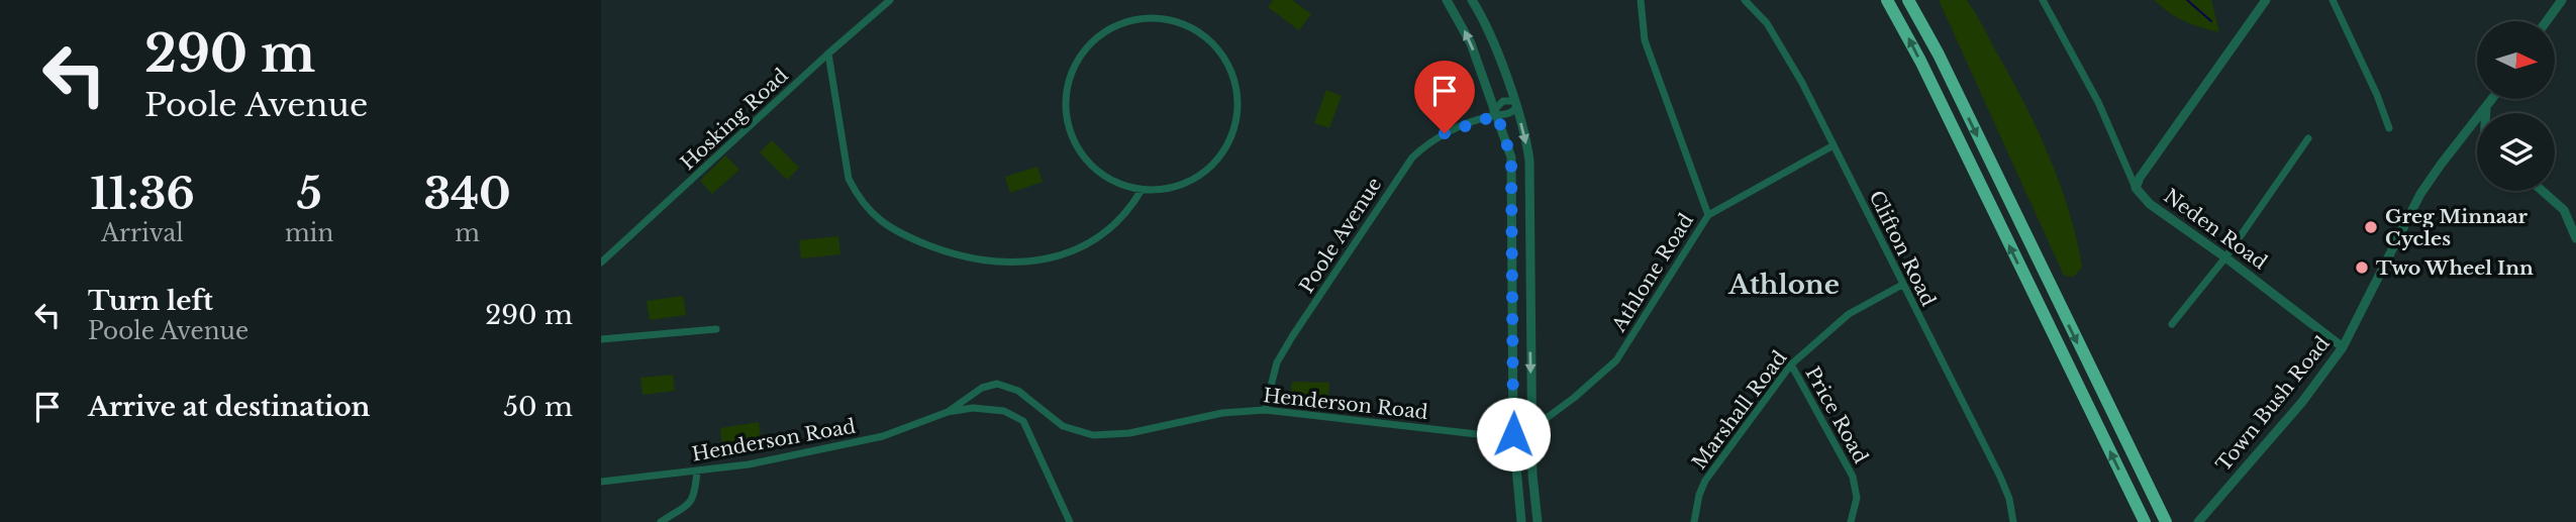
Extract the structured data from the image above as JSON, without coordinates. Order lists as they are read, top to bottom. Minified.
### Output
{"streets":{"street":["Hosking Road","Neden Road","Poole Avenue","Clifton Road","Athlone Road","Henderson Road","Town Bush Road","Marshall Road","Price Road"]},"crossings":[["Neden Road","Town Bush Road"],["Poole Avenue","Henderson Road"],["Clifton Road","Athlone Road"],["Clifton Road","Marshall Road"],["Athlone Road","Henderson Road"],["Marshall Road","Price Road"]],"districts":["Athlone"],"places":["Greg Minnaar Cycles","Two Wheel Inn"],"north":"right","page":{"turn":["290 m","Poole Avenue"],"eta":["11:36","Arrival","5","min","340","m"],"list":[{"name":"Turn left","note":"Poole Avenue","value":"290 m"},{"name":"Arrive at destination","value":"50 m"}]}}
